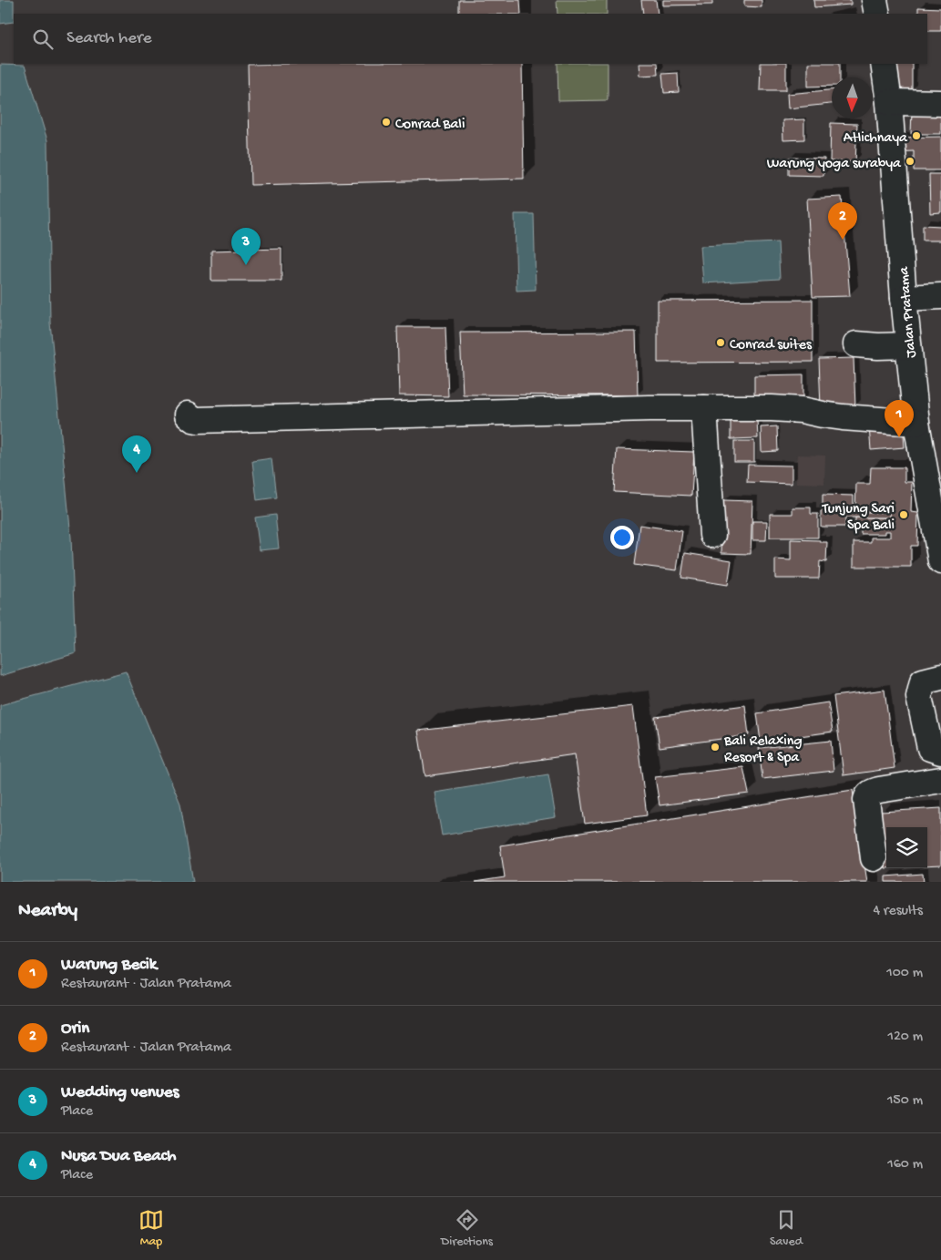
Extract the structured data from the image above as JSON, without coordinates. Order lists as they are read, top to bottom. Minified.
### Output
{"streets":{"street":["Jalan Pratama"]},"places":["Conrad Bali","Atlichnaya","Warung yoga surabya","Conrad suites","Tunjung Sari Spa Bali","Bali Relaxing Resort & Spa"],"north":"bottom","page":{"search":"Search here","pins":["2","3","1","4"],"heading":["Nearby","4 results"],"list":[{"mark":"1","name":"Warung Becik","note":"Restaurant · Jalan Pratama","value":"100 m"},{"mark":"2","name":"Orin","note":"Restaurant · Jalan Pratama","value":"120 m"},{"mark":"3","name":"Wedding venues","note":"Place","value":"150 m"},{"mark":"4","name":"Nusa Dua Beach","note":"Place","value":"160 m"}],"nav":["Map","Directions","Saved"]}}
